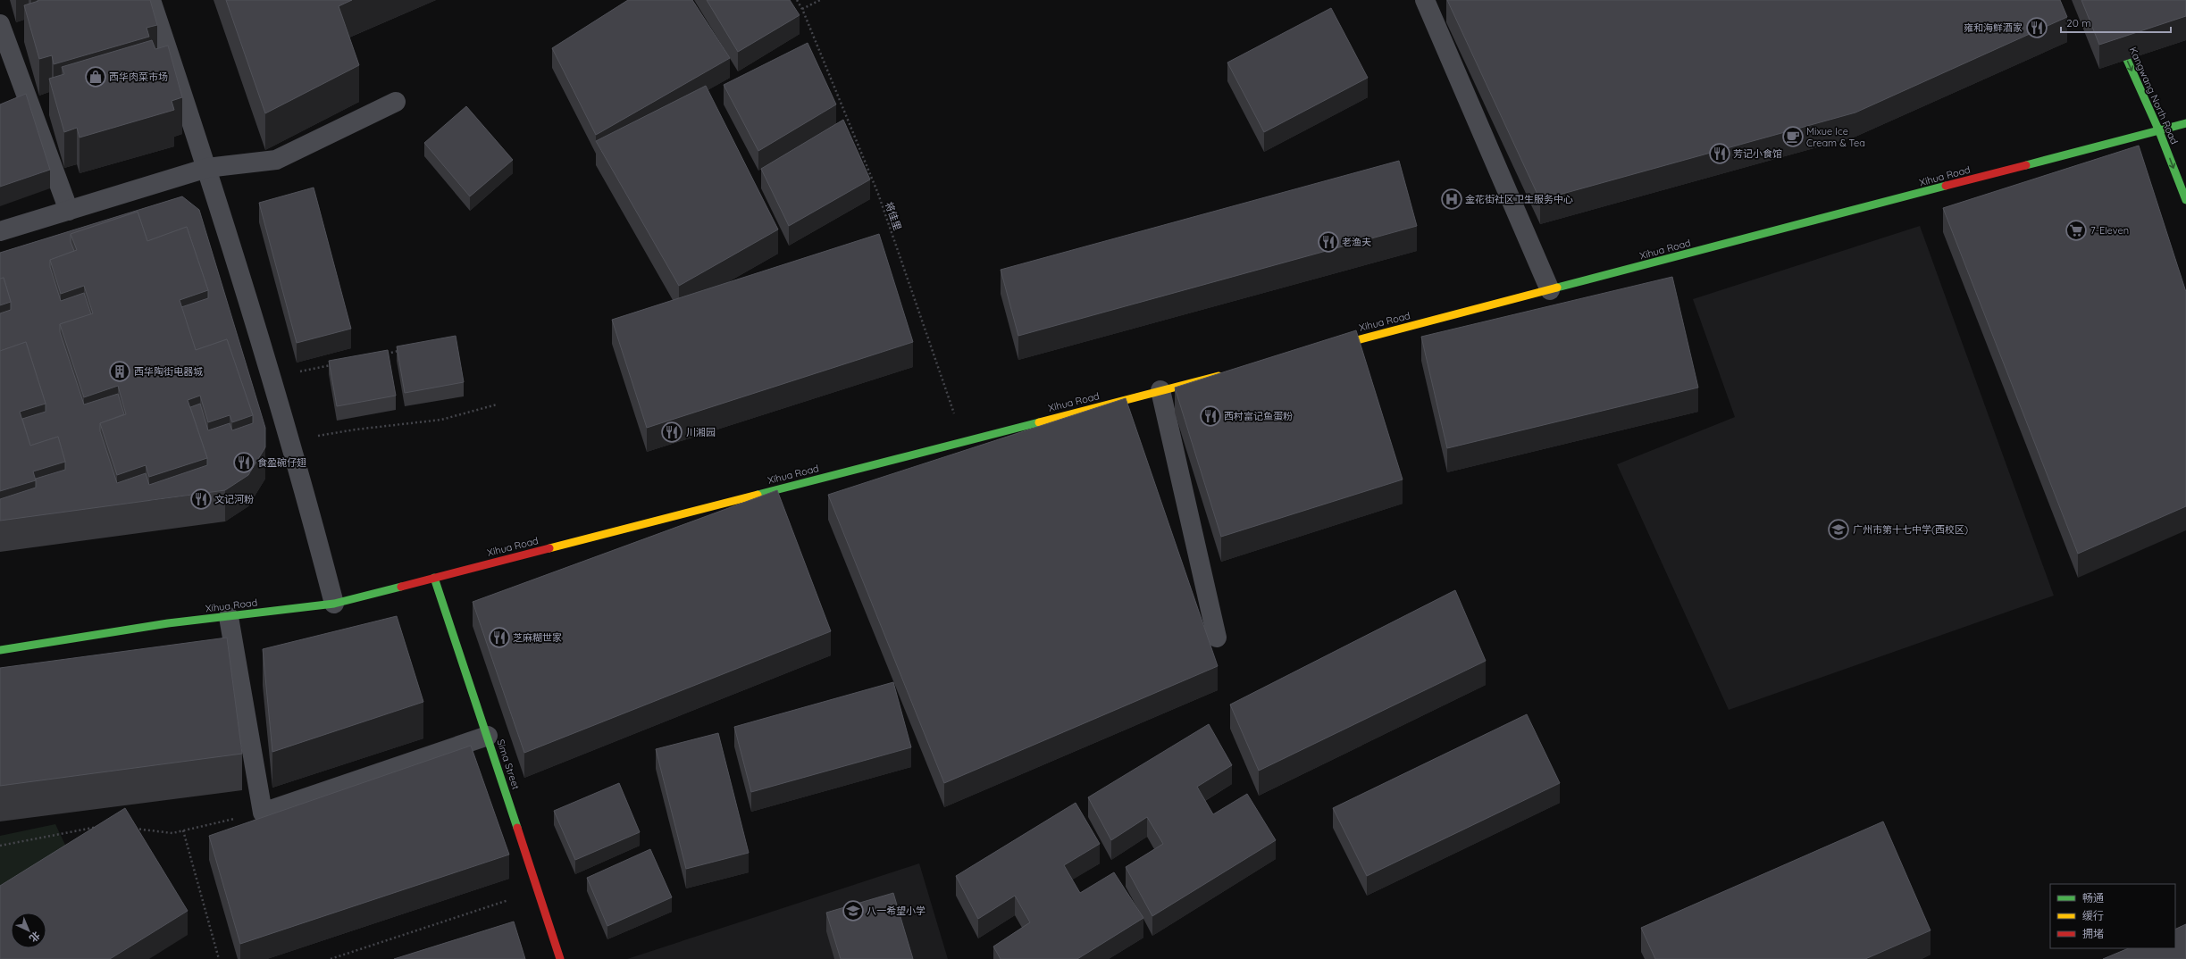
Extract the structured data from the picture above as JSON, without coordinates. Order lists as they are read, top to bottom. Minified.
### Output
{"streets":{"street":["Kangwang North Road","Xihua Road","Sima Street"],"path":["将佳里"]},"crossings":[["Kangwang North Road","Xihua Road"],["Xihua Road","将佳里"],["Xihua Road","Sima Street"]],"one_way":["Kangwang North Road"],"places":{"restaurant":["雍和海鲜酒家","芳记小食馆","老渔夫","西村富记鱼蛋粉","川湘园","食盈碗仔翅","文记河粉","芝麻糊世家"],"shop":["西华肉菜市场"],"cafe":["Mixue Ice Cream & Tea"],"hospital":["金花街社区卫生服务中心"],"supermarket":["7-Eleven"],"building":["西华陶街电器城"],"school or university":["广州市第十七中学(西校区)","八一希望小学"]},"legend":["畅通","缓行","拥堵"],"scale_bar":"20 m","north":"bottom right"}
